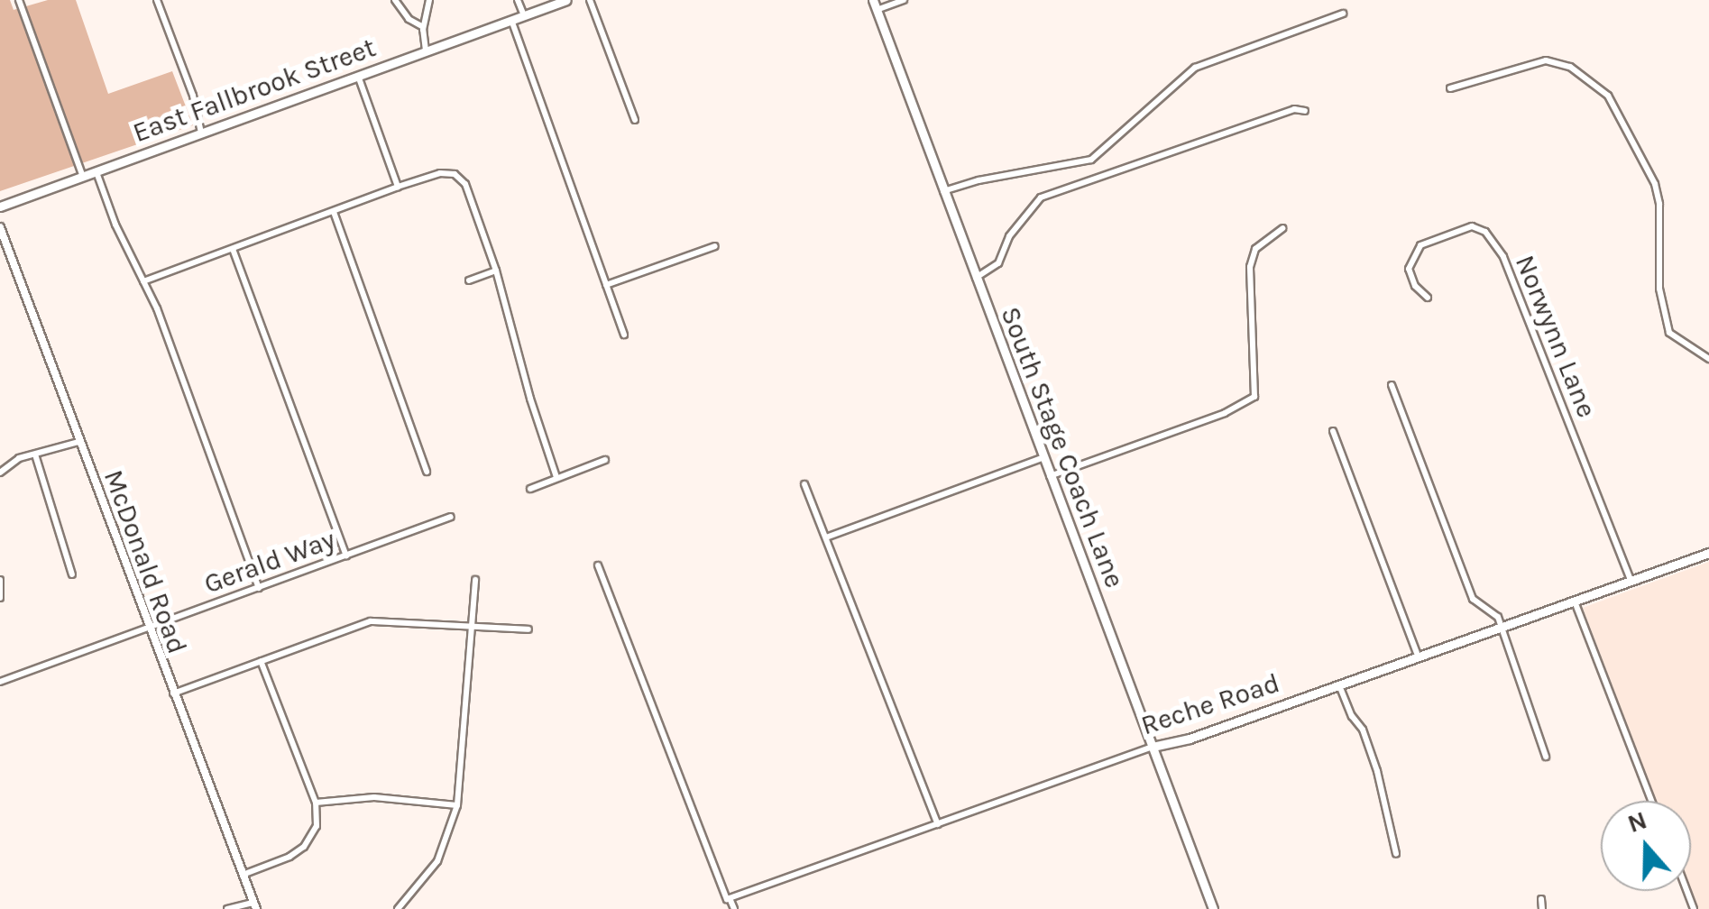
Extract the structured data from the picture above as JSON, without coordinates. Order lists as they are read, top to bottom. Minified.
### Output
{"streets":{"main road":["East Fallbrook Street","South Stage Coach Lane","Reche Road"],"street":["Norwynn Lane","McDonald Road","Gerald Way"]},"crossings":[["Norwynn Lane","Reche Road"],["South Stage Coach Lane","Reche Road"],["McDonald Road","Gerald Way"]],"north":"top"}
